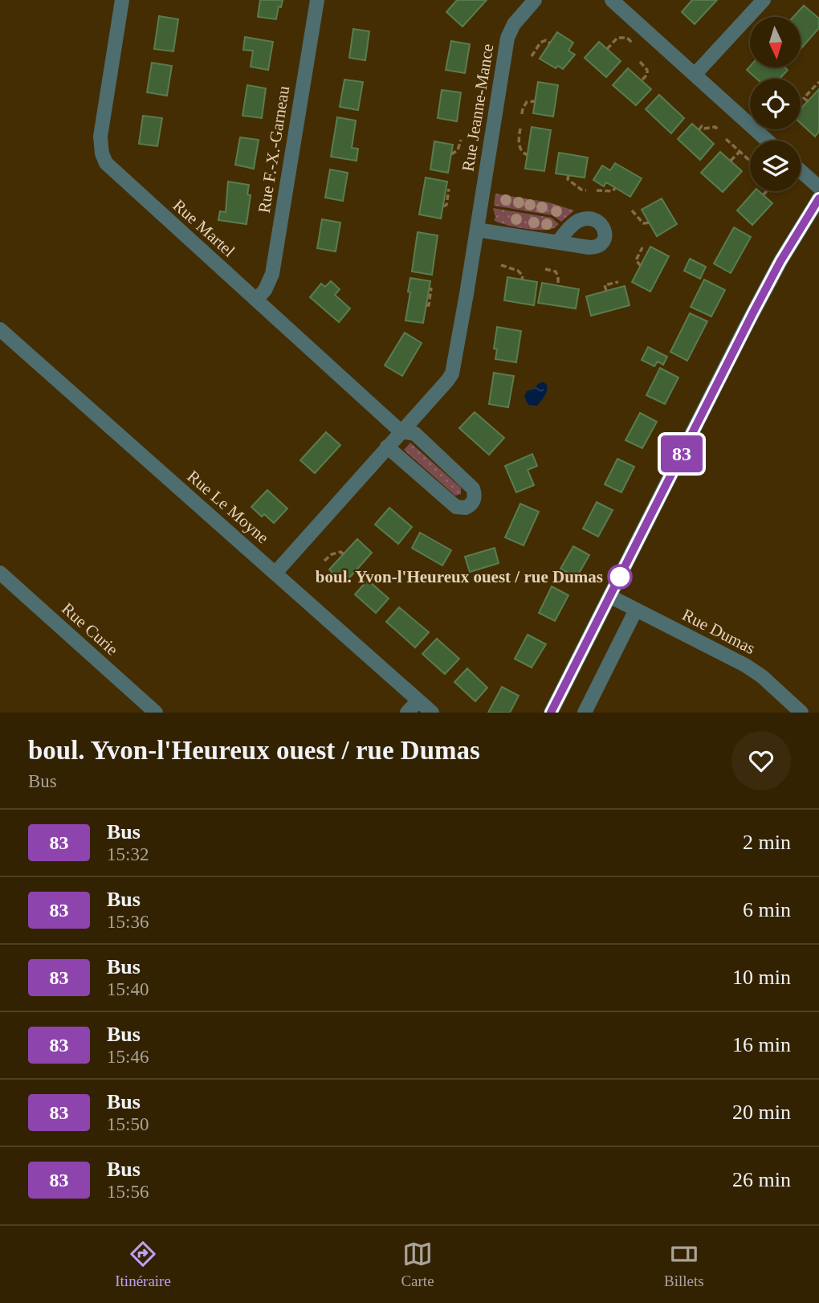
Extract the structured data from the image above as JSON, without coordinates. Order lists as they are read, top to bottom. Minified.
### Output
{"streets":{"street":["Rue Jeanne-Mance","Rue F.-X.-Garneau","Rue Martel","Rue Le Moyne","Rue Curie","Rue Dumas"]},"crossings":[["Rue Jeanne-Mance","Rue Martel"],["Rue Jeanne-Mance","Rue Le Moyne"],["Rue F.-X.-Garneau","Rue Martel"]],"places":["boul. Yvon-l'Heureux ouest / rue Dumas"],"lines":["bus line 83"],"north":"bottom","page":{"on_map":"83","heading":["boul. Yvon-l'Heureux ouest / rue Dumas","Bus"],"list":[{"mark":"83","name":"Bus","note":"15:32","value":"2 min"},{"mark":"83","name":"Bus","note":"15:36","value":"6 min"},{"mark":"83","name":"Bus","note":"15:40","value":"10 min"},{"mark":"83","name":"Bus","note":"15:46","value":"16 min"},{"mark":"83","name":"Bus","note":"15:50","value":"20 min"},{"mark":"83","name":"Bus","note":"15:56","value":"26 min"}],"tabs":["Itinéraire","Carte","Billets"]}}
